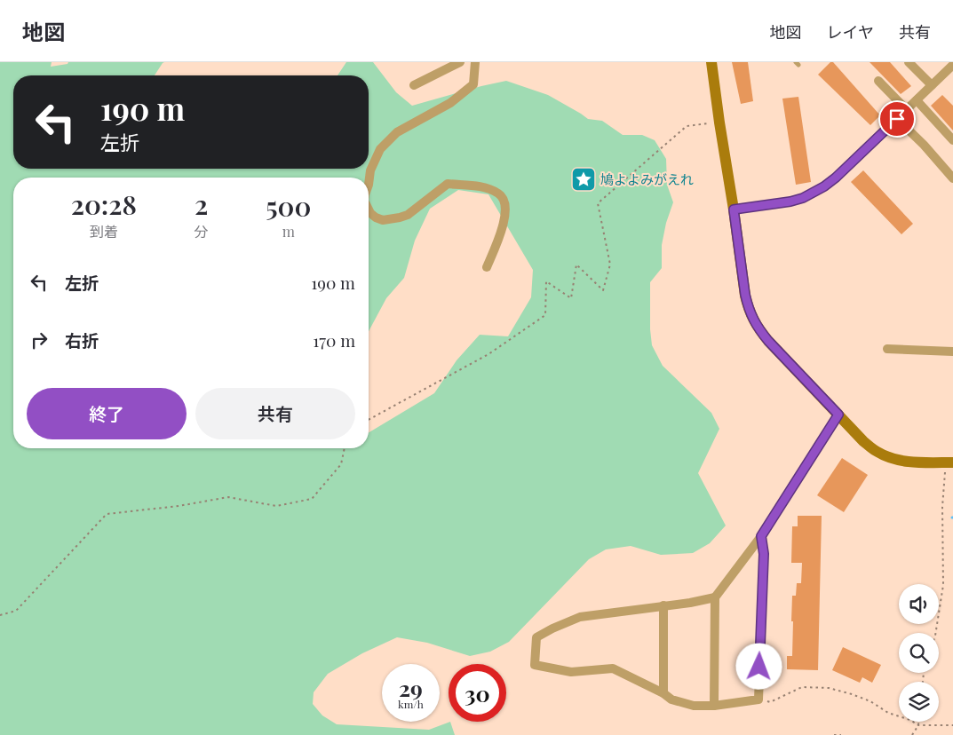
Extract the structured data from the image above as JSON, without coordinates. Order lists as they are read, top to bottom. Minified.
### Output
{"places":{"place":["鳩よよみがえれ"]},"page":{"header":"地図","nav":["地図","レイヤ","共有"],"turn":["190 m","左折"],"eta":["20:28","到着","2","分","500","m"],"list":[{"name":"左折","value":"190 m"},{"name":"右折","value":"170 m"}],"buttons":["終了","共有"],"speed":"29 km/h","limit":"30"}}
